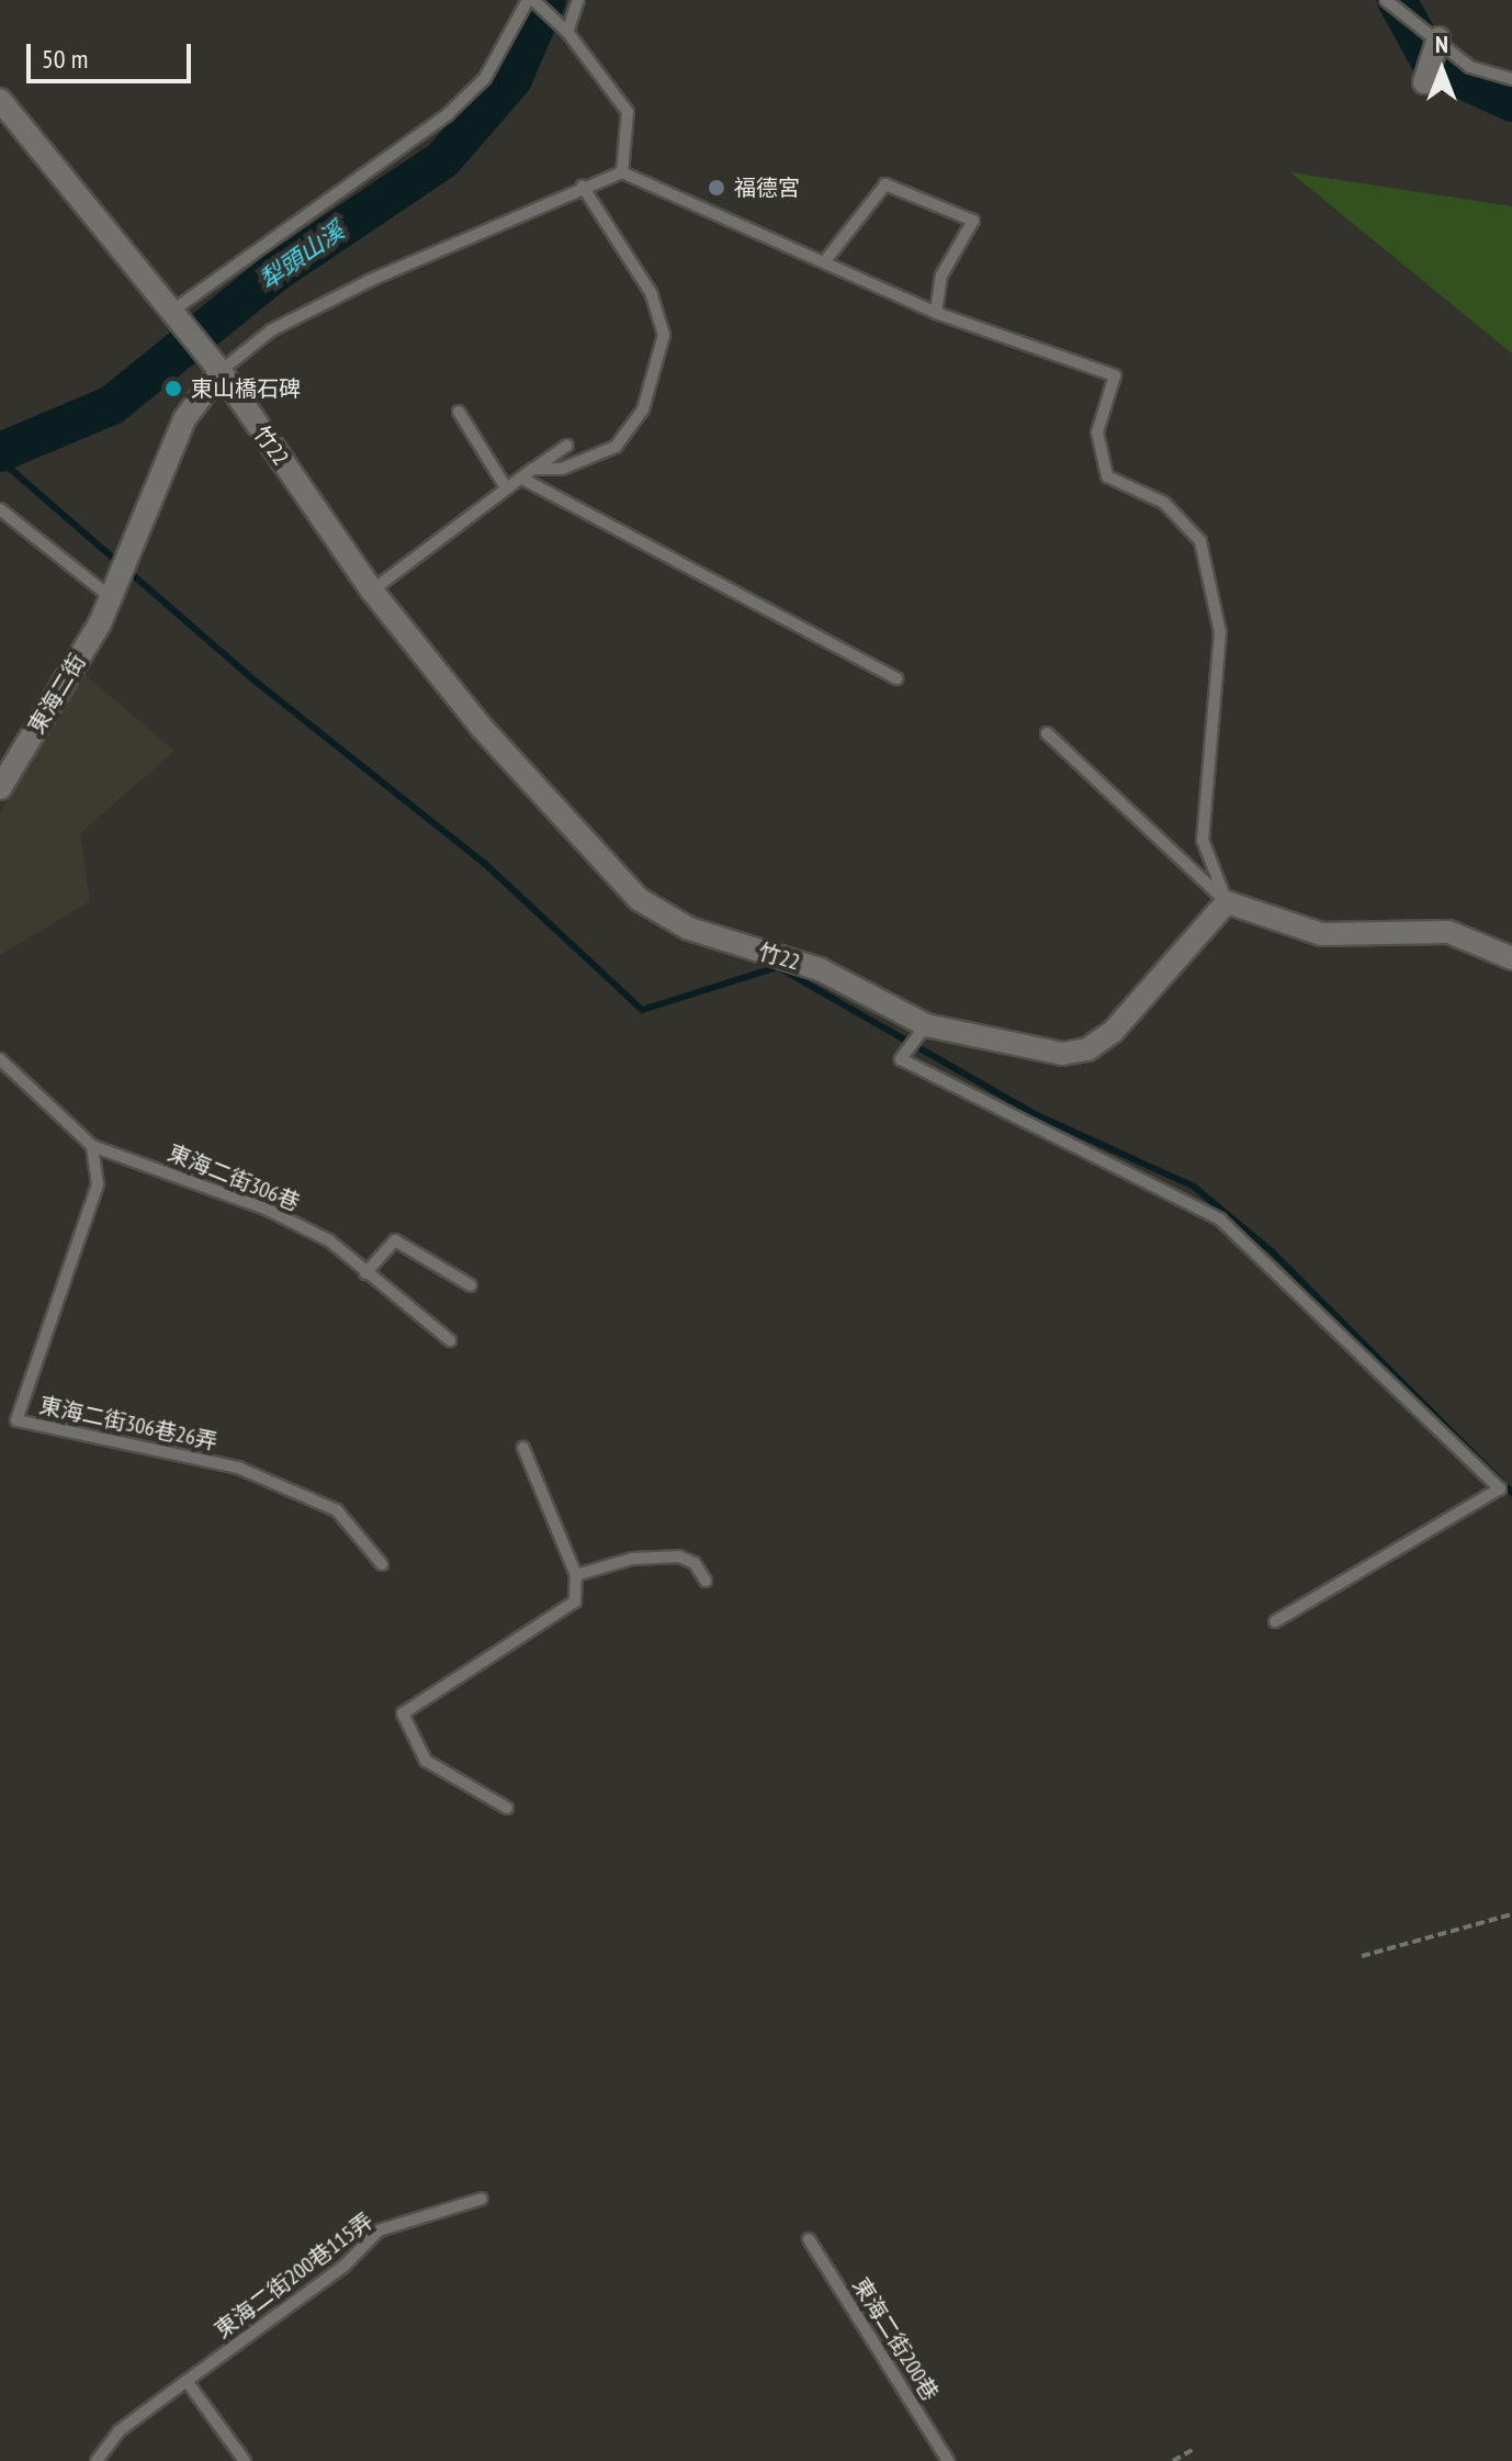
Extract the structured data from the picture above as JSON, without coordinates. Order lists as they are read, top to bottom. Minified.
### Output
{"streets":{"street":["竹22","東海二街"],"lane":["東海二街306巷","東海二街306巷26弄","東海二街200巷115弄","東海二街200巷"]},"crossings":[["竹22","東海二街"],["東海二街306巷","東海二街306巷26弄"]],"water":["犁頭山溪"],"places":["福德宮","東山橋石碑"],"scale_bar":"50 m","north":"top"}
